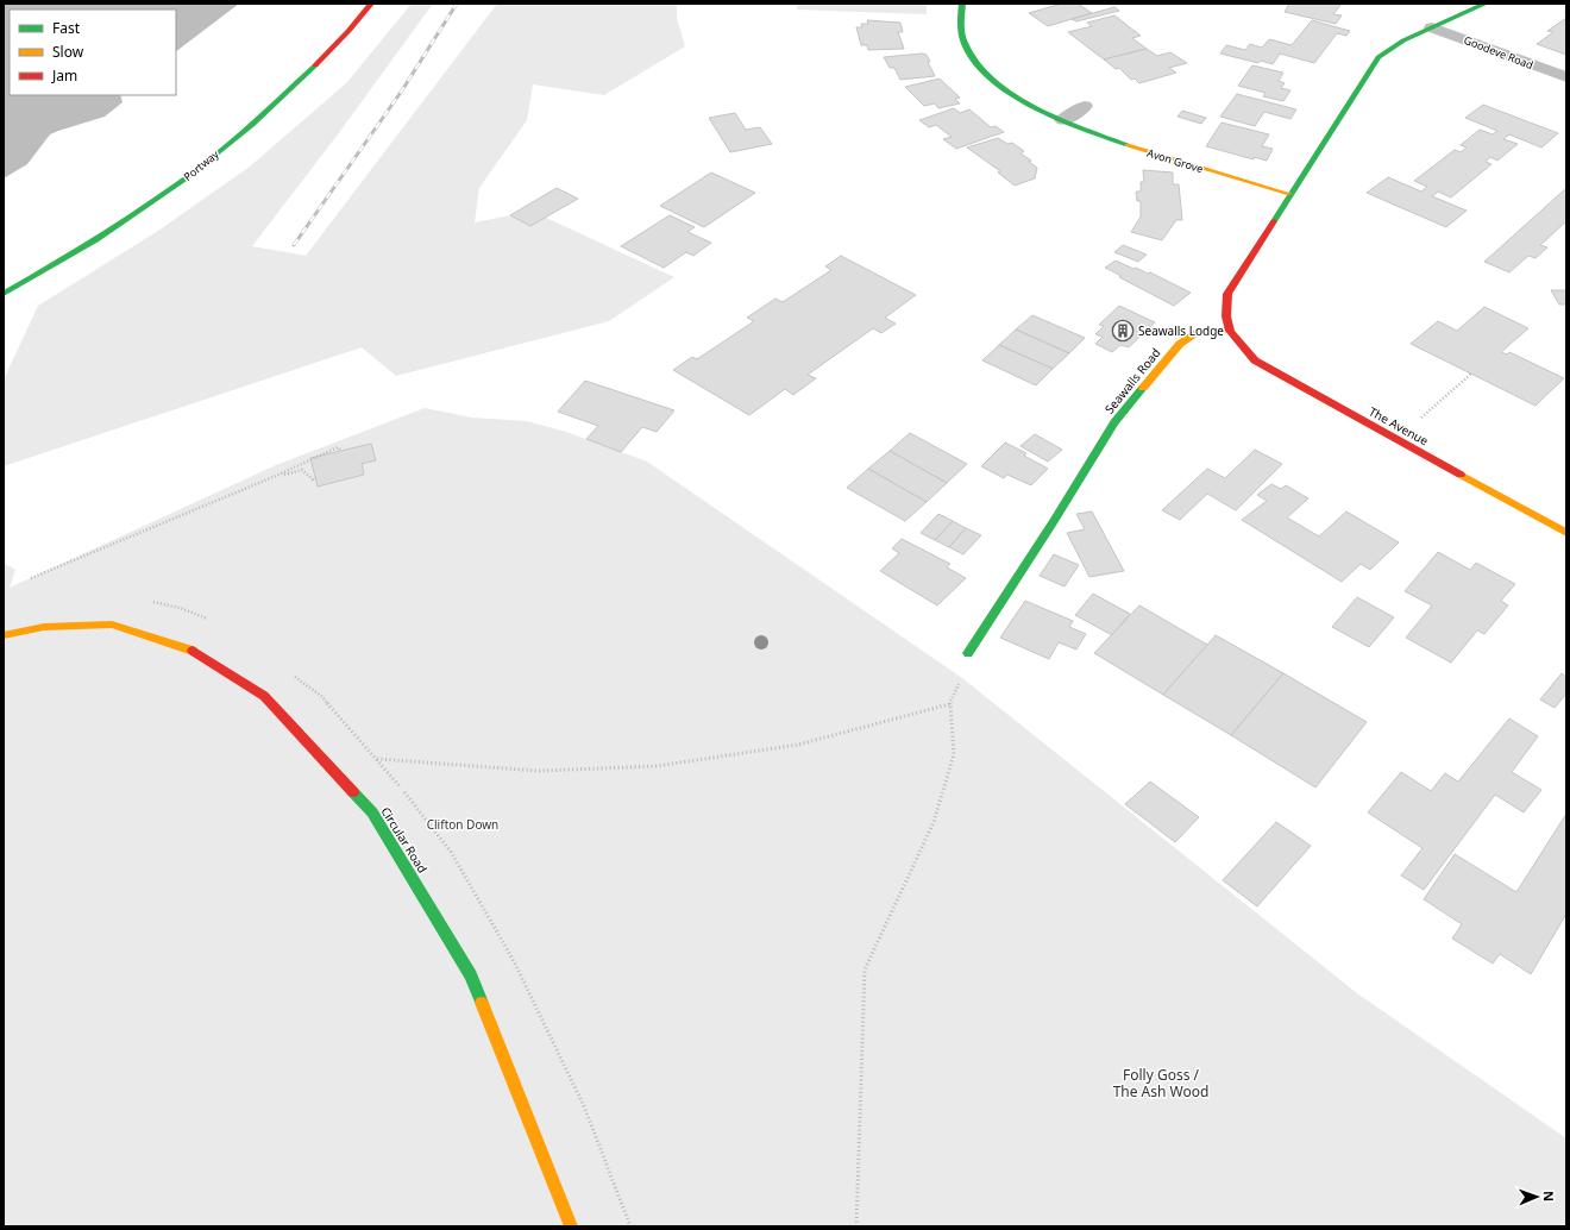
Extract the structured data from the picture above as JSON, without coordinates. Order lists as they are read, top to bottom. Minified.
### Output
{"streets":{"main road":["Avon Grove","Portway","Seawalls Road","The Avenue","Circular Road"],"street":["Goodeve Road"]},"crossings":[["Seawalls Road","The Avenue"]],"parks":["Clifton Down","Folly Goss / The Ash Wood"],"places":{"building":["Seawalls Lodge"]},"legend":["Fast","Slow","Jam"],"north":"right"}
